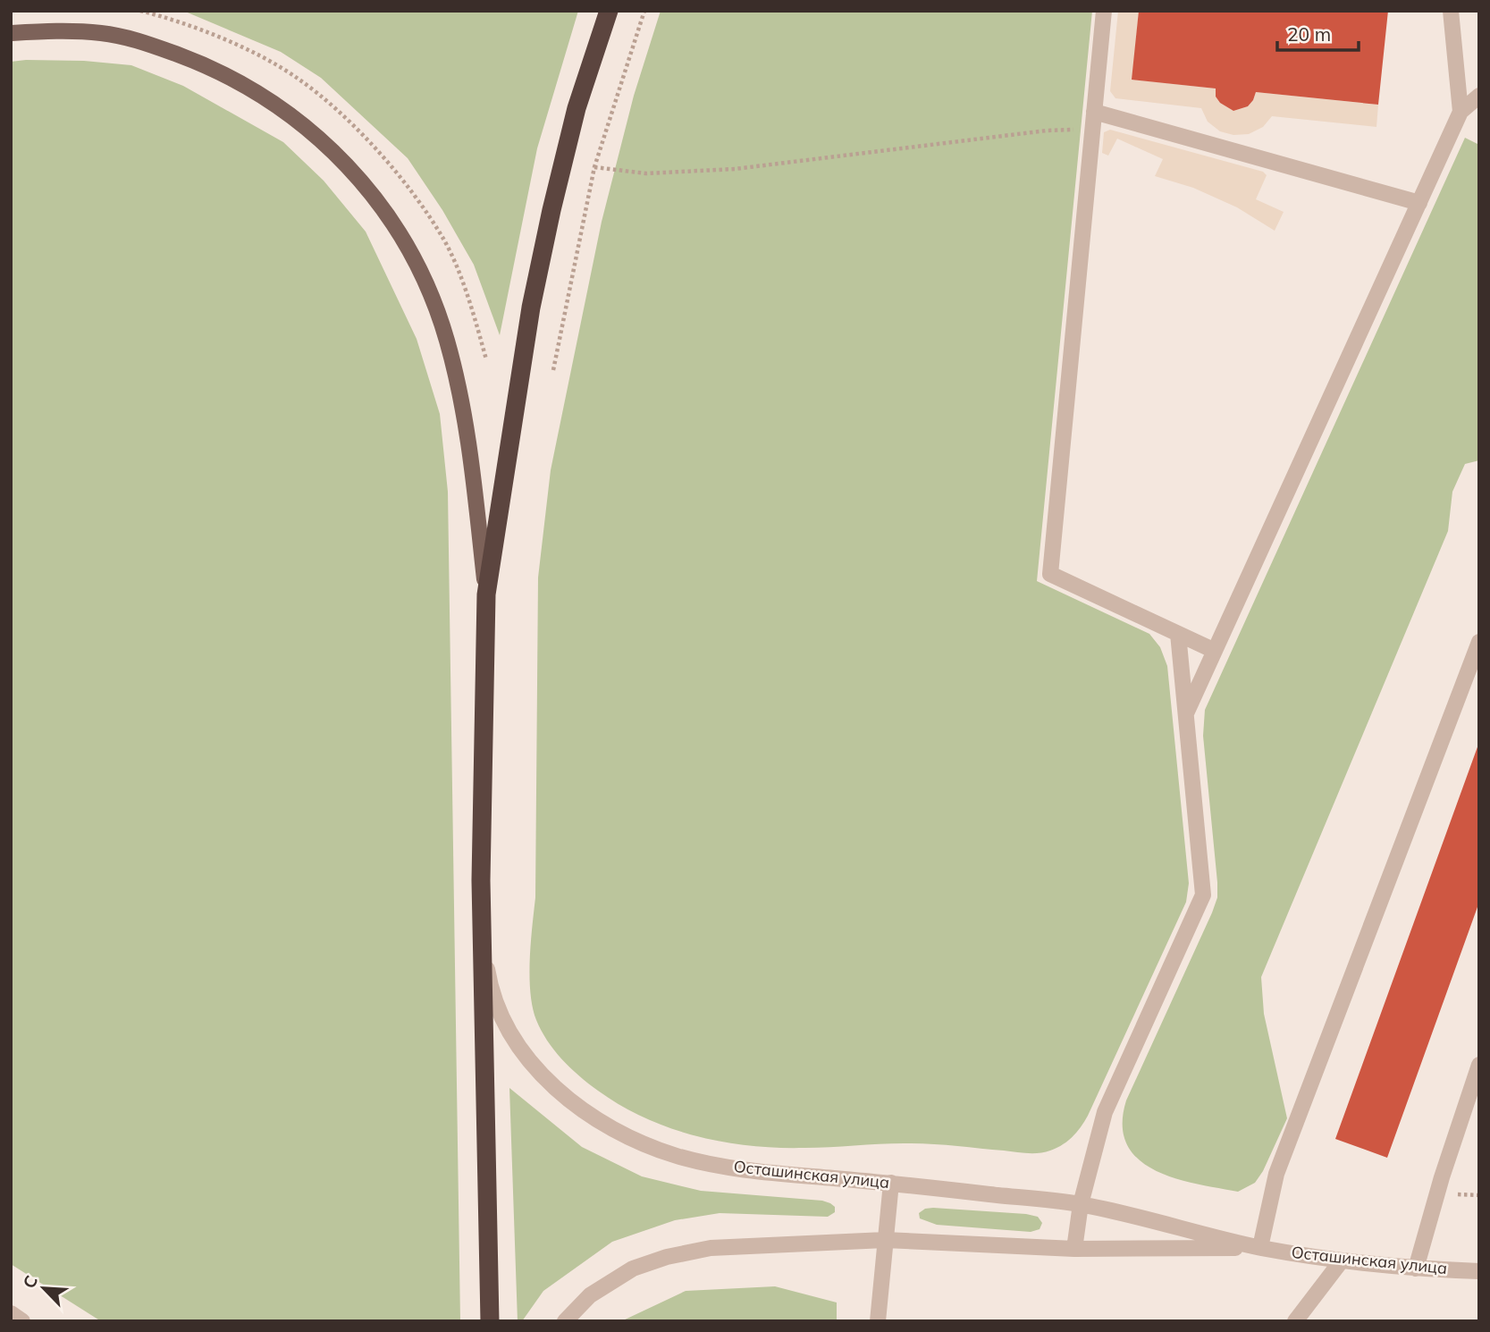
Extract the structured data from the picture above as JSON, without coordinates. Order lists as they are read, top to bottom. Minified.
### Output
{"streets":{"street":["Осташинская улица"]},"scale_bar":"20 m","north":"top left"}
